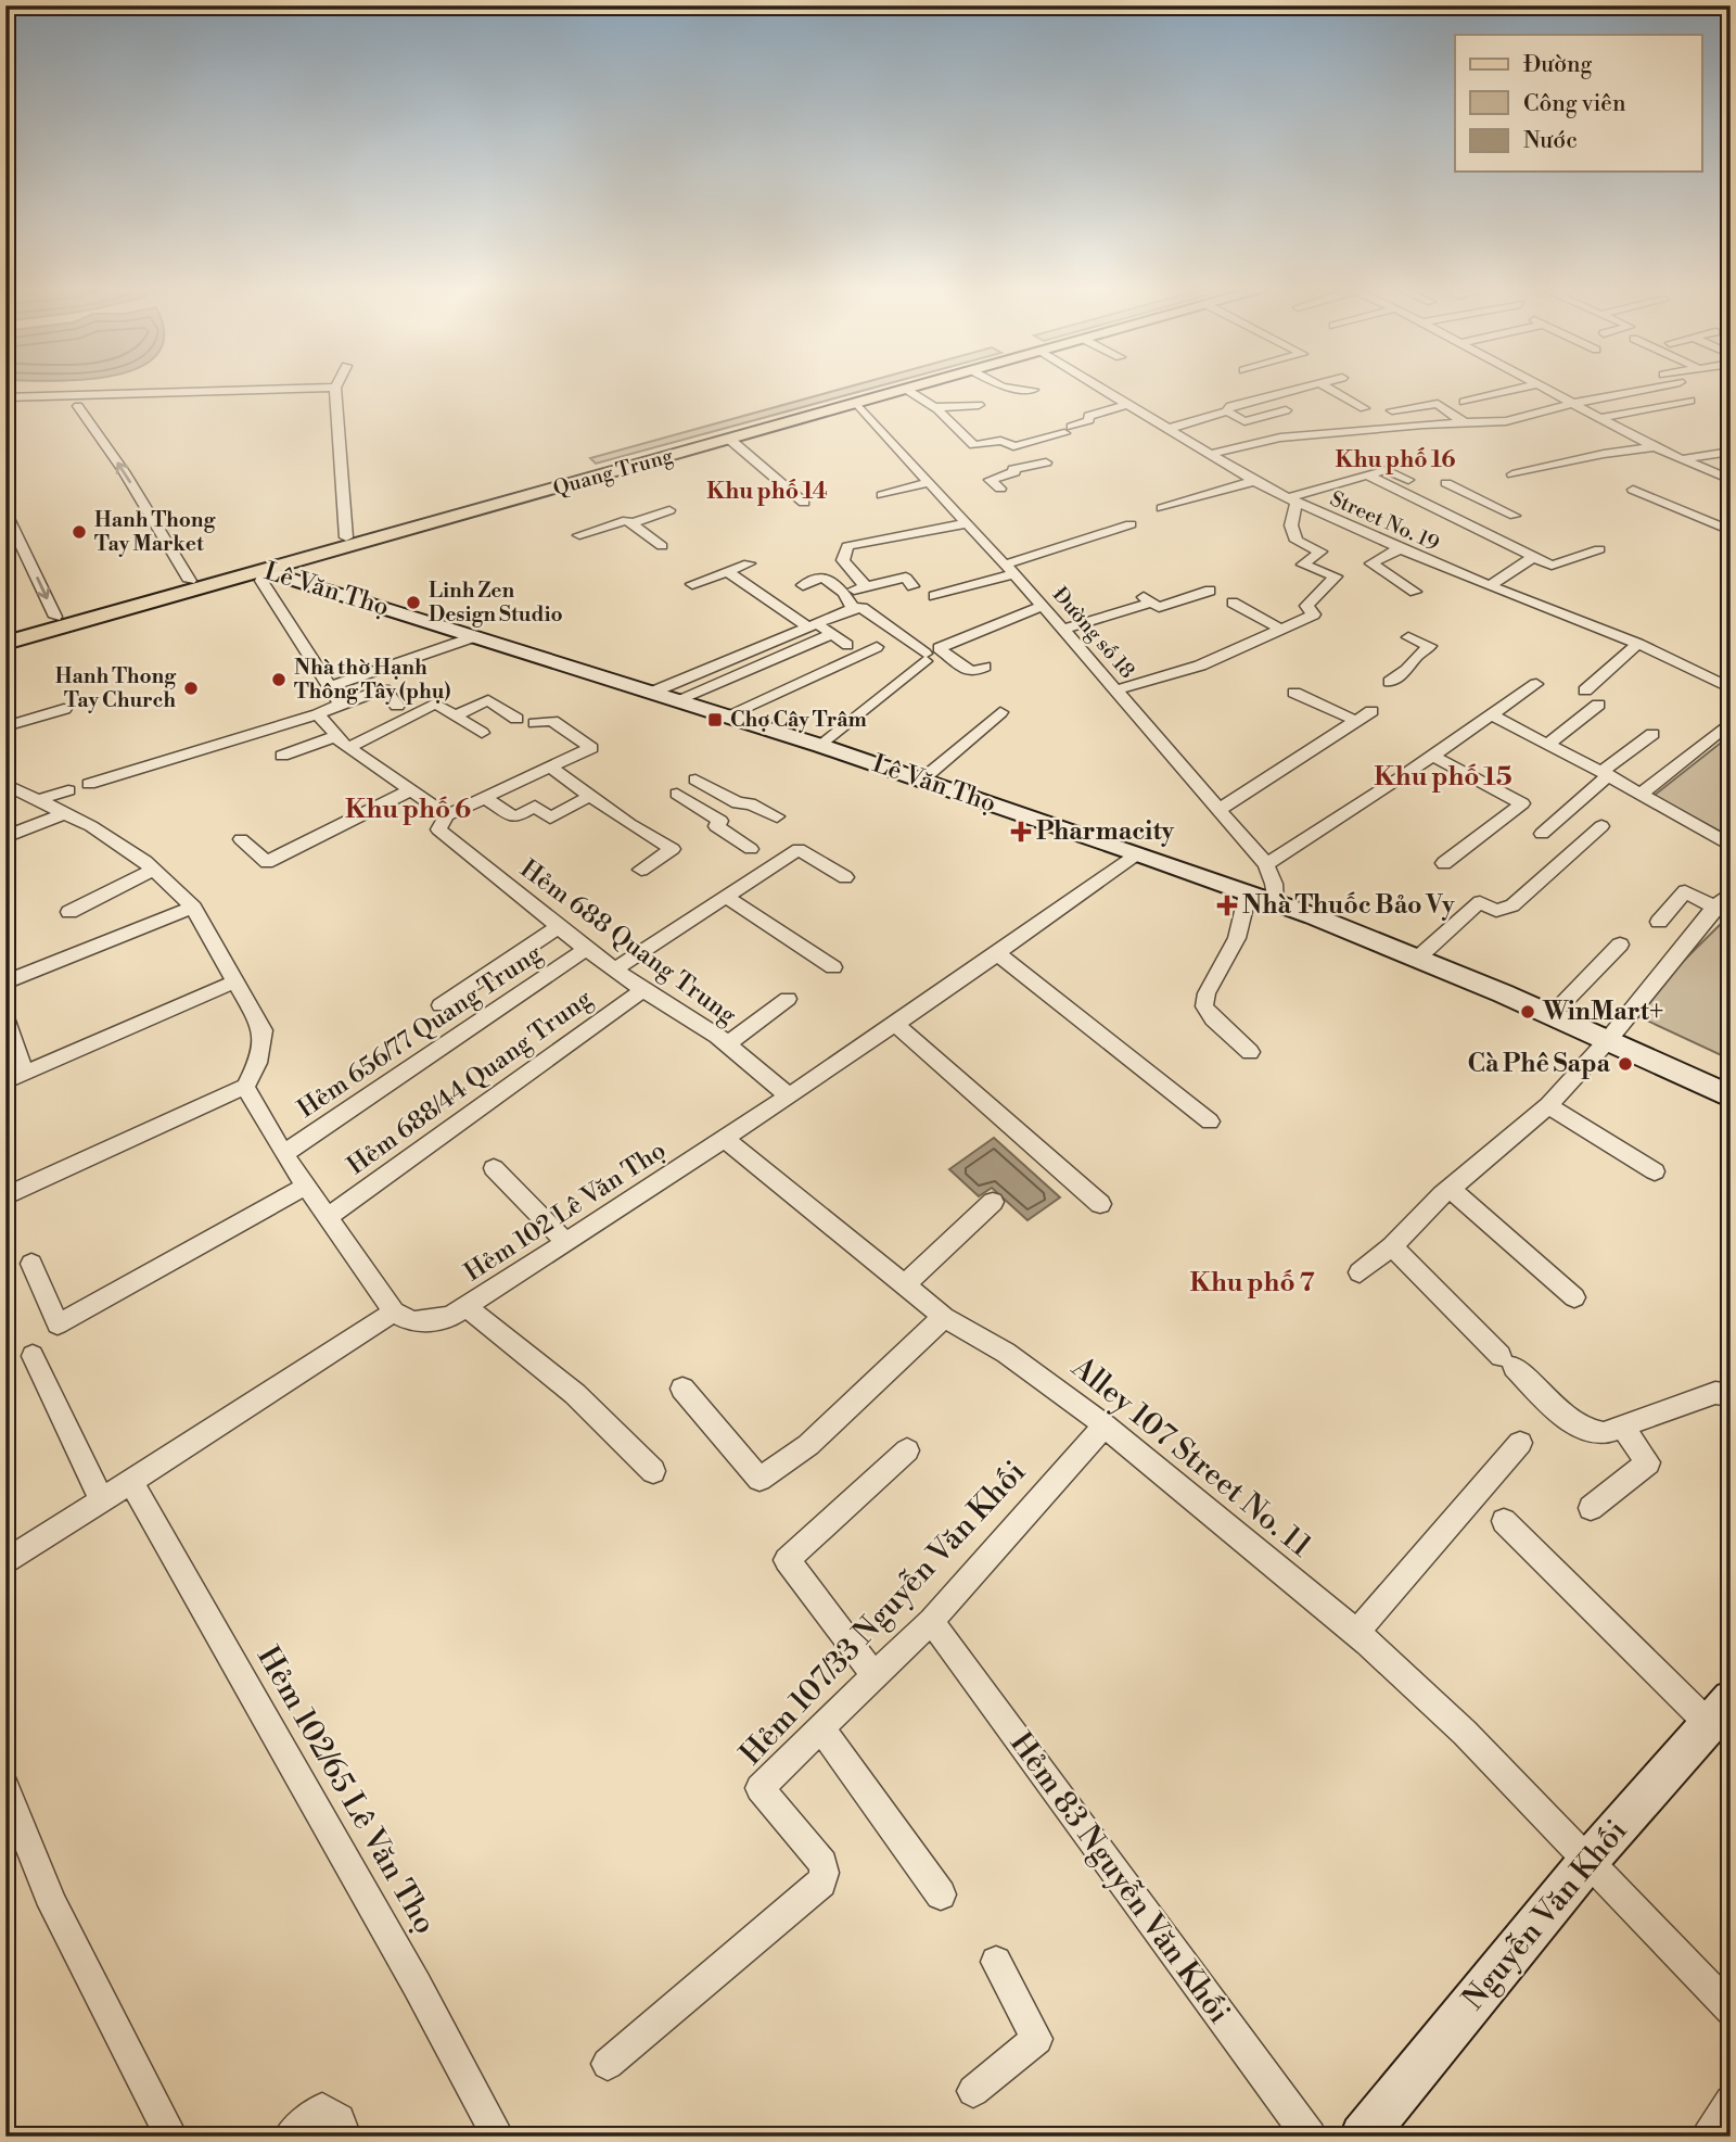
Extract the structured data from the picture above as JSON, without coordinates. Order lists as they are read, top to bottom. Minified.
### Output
{"streets":{"main road":["Quang Trung","Lê Văn Thọ","Nguyễn Văn Khối"],"street":["Street No. 19","Đường số 18","Hẻm 688 Quang Trung","Hẻm 656/77 Quang Trung","Hẻm 688/44 Quang Trung","Hẻm 102 Lê Văn Thọ","Alley 107 Street No. 11","Hẻm 107/33 Nguyễn Văn Khối","Hẻm 102/65 Lê Văn Thọ","Hẻm 83 Nguyễn Văn Khối"]},"crossings":[["Quang Trung","Lê Văn Thọ"],["Quang Trung","Đường số 18"],["Lê Văn Thọ","Đường số 18"],["Lê Văn Thọ","Hẻm 102 Lê Văn Thọ"],["Hẻm 688 Quang Trung","Hẻm 656/77 Quang Trung"],["Hẻm 688 Quang Trung","Hẻm 688/44 Quang Trung"],["Hẻm 688 Quang Trung","Hẻm 102 Lê Văn Thọ"],["Hẻm 102 Lê Văn Thọ","Alley 107 Street No. 11"],["Alley 107 Street No. 11","Hẻm 107/33 Nguyễn Văn Khối"],["Alley 107 Street No. 11","Nguyễn Văn Khối"],["Hẻm 107/33 Nguyễn Văn Khối","Hẻm 83 Nguyễn Văn Khối"]],"districts":["Khu phố 16","Khu phố 14","Khu phố 15","Khu phố 6","Khu phố 7"],"places":{"other":["Hanh Thong Tay Market","Linh Zen Design Studio","Nhà thờ Hạnh Thông Tây (phụ)","Hanh Thong Tay Church","WinMart+","Cà Phê Sapa"],"transit":["Chợ Cây Trâm"],"health":["Pharmacity","Nhà Thuốc Bảo Vy"]},"legend":["Đường","Công viên","Nước"]}
